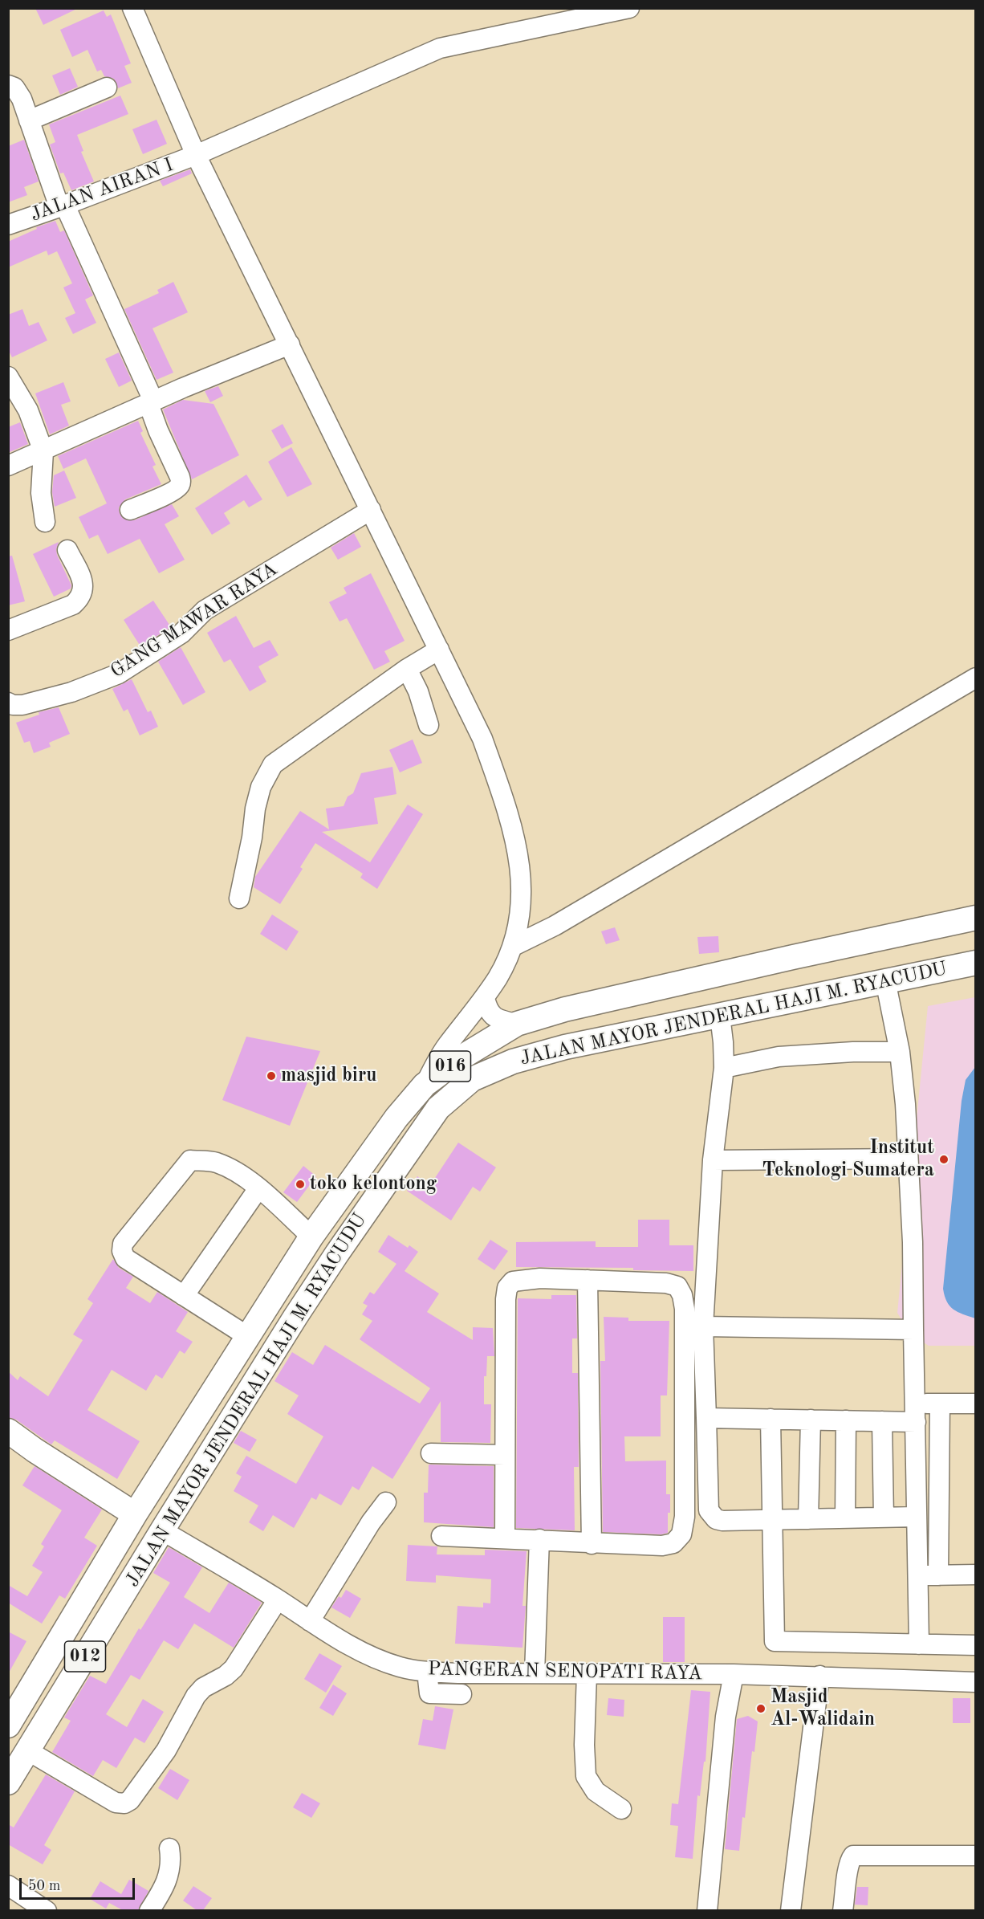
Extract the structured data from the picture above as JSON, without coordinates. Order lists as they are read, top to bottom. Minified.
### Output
{"streets":{"main road":["JALAN MAYOR JENDERAL HAJI M. RYACUDU","016","012"],"street":["JALAN AIRAN I","GANG MAWAR RAYA","PANGERAN SENOPATI RAYA"]},"crossings":[["JALAN MAYOR JENDERAL HAJI M. RYACUDU","PANGERAN SENOPATI RAYA"]],"places":["masjid biru","Institut Teknologi Sumatera","toko kelontong","Masjid Al-Walidain"],"scale_bar":"50 m"}
